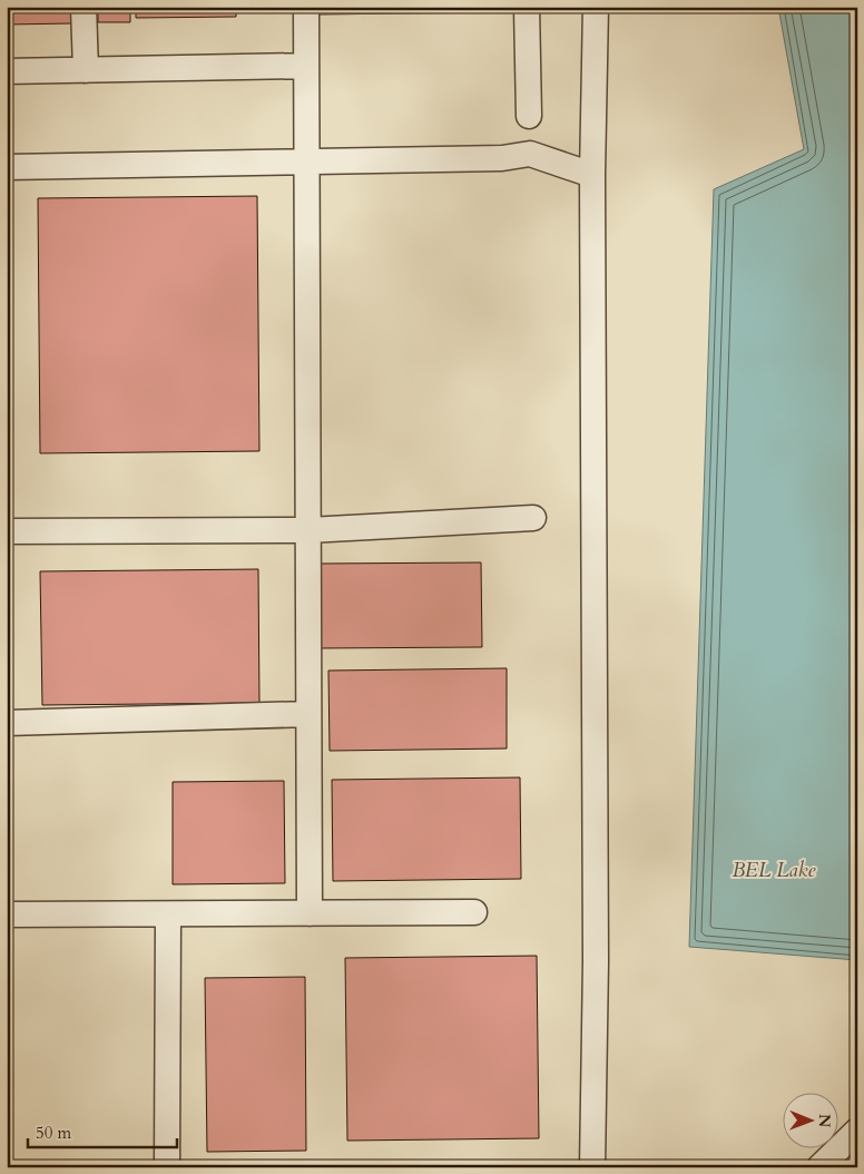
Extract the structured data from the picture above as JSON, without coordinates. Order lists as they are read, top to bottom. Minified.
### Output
{"water":["BEL Lake"],"scale_bar":"50 m","north":"right"}
